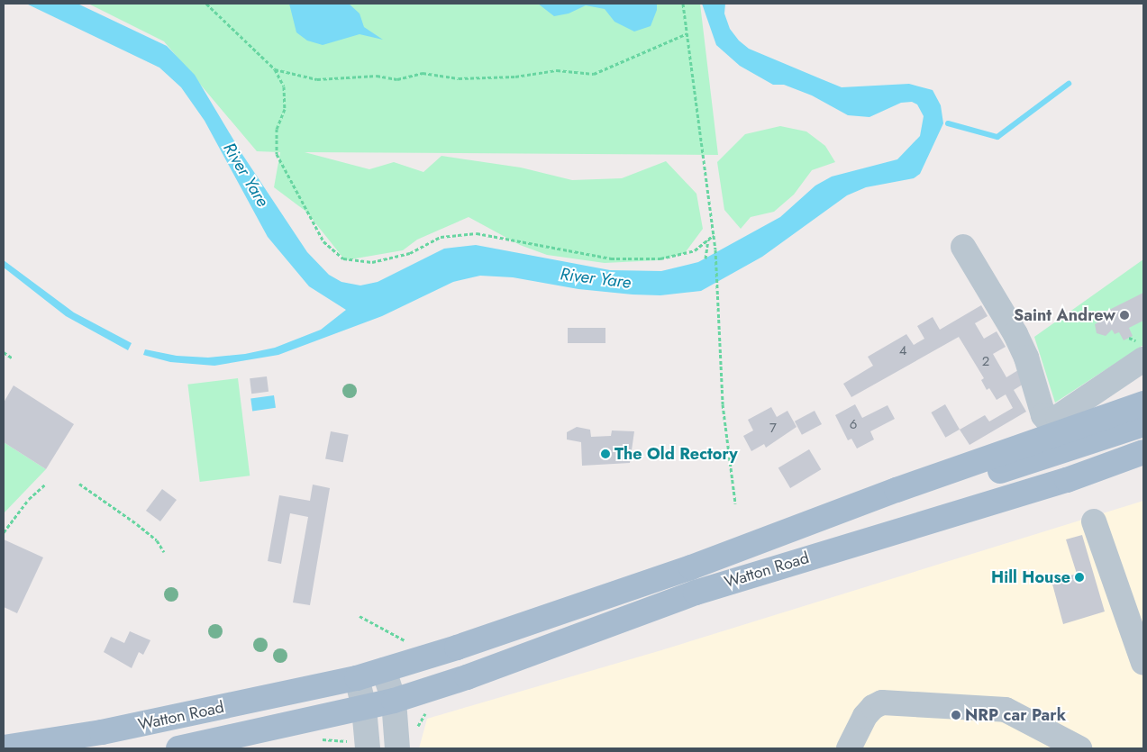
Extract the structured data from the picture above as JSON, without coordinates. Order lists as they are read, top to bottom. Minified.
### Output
{"streets":{"main road":["Watton Road"]},"water":["River Yare"],"places":["Saint Andrew","The Old Rectory","Hill House","NRP car Park"],"house_numbers":["4","2","6","7"]}
